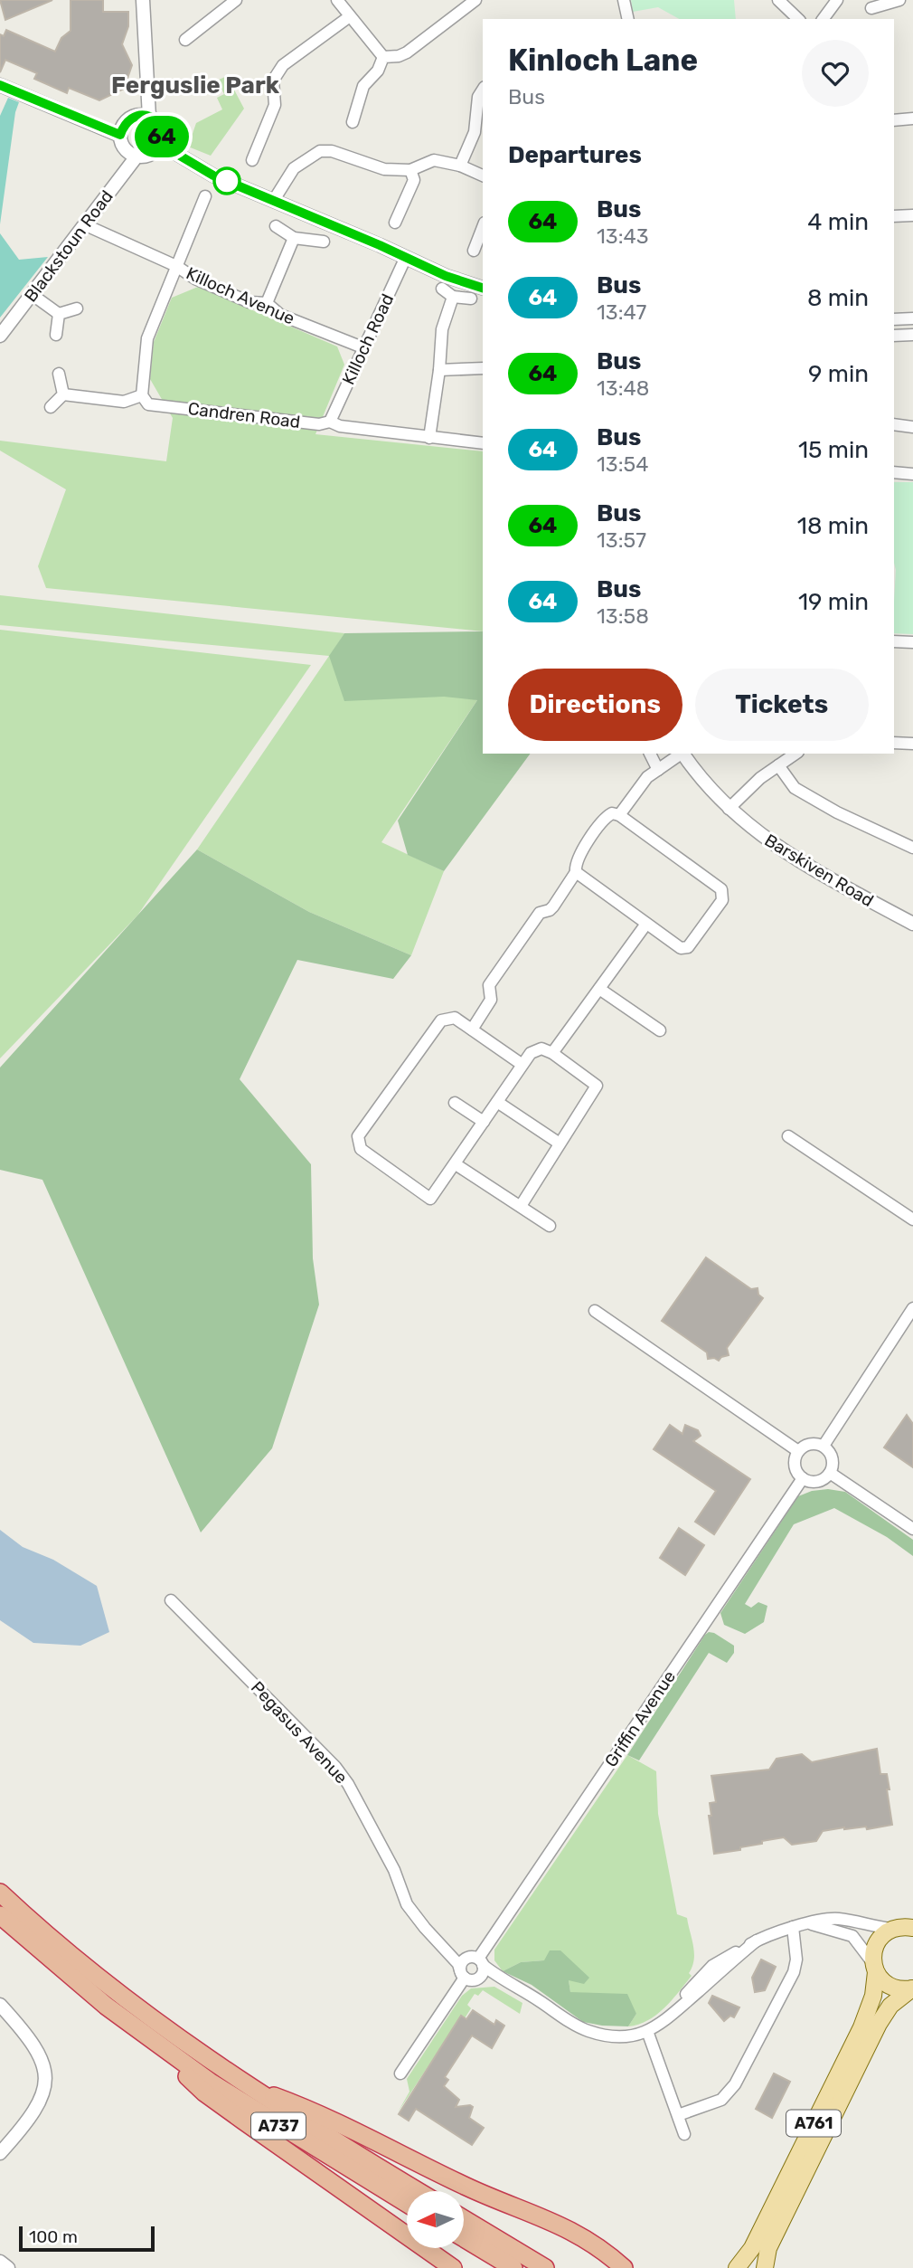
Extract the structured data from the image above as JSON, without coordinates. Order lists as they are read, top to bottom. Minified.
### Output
{"streets":{"highway":["A737"],"main road":["A761"],"street":["Blackstoun Road","Killoch Avenue","Killoch Road","Candren Road","Barskiven Road","Griffin Avenue","Pegasus Avenue"]},"crossings":[["Blackstoun Road","Killoch Avenue"],["Killoch Avenue","Killoch Road"],["Killoch Road","Candren Road"]],"districts":["Ferguslie Park"],"lines":["bus line 64"],"scale_bar":"100 m","north":"left","page":{"on_map":"64","heading":[["Kinloch Lane","Bus"],"Departures"],"list":[{"mark":"64","name":"Bus","note":"13:43","value":"4 min"},{"mark":"64","name":"Bus","note":"13:47","value":"8 min"},{"mark":"64","name":"Bus","note":"13:48","value":"9 min"},{"mark":"64","name":"Bus","note":"13:54","value":"15 min"},{"mark":"64","name":"Bus","note":"13:57","value":"18 min"},{"mark":"64","name":"Bus","note":"13:58","value":"19 min"}],"buttons":["Directions","Tickets"],"scale":"100 m"}}
